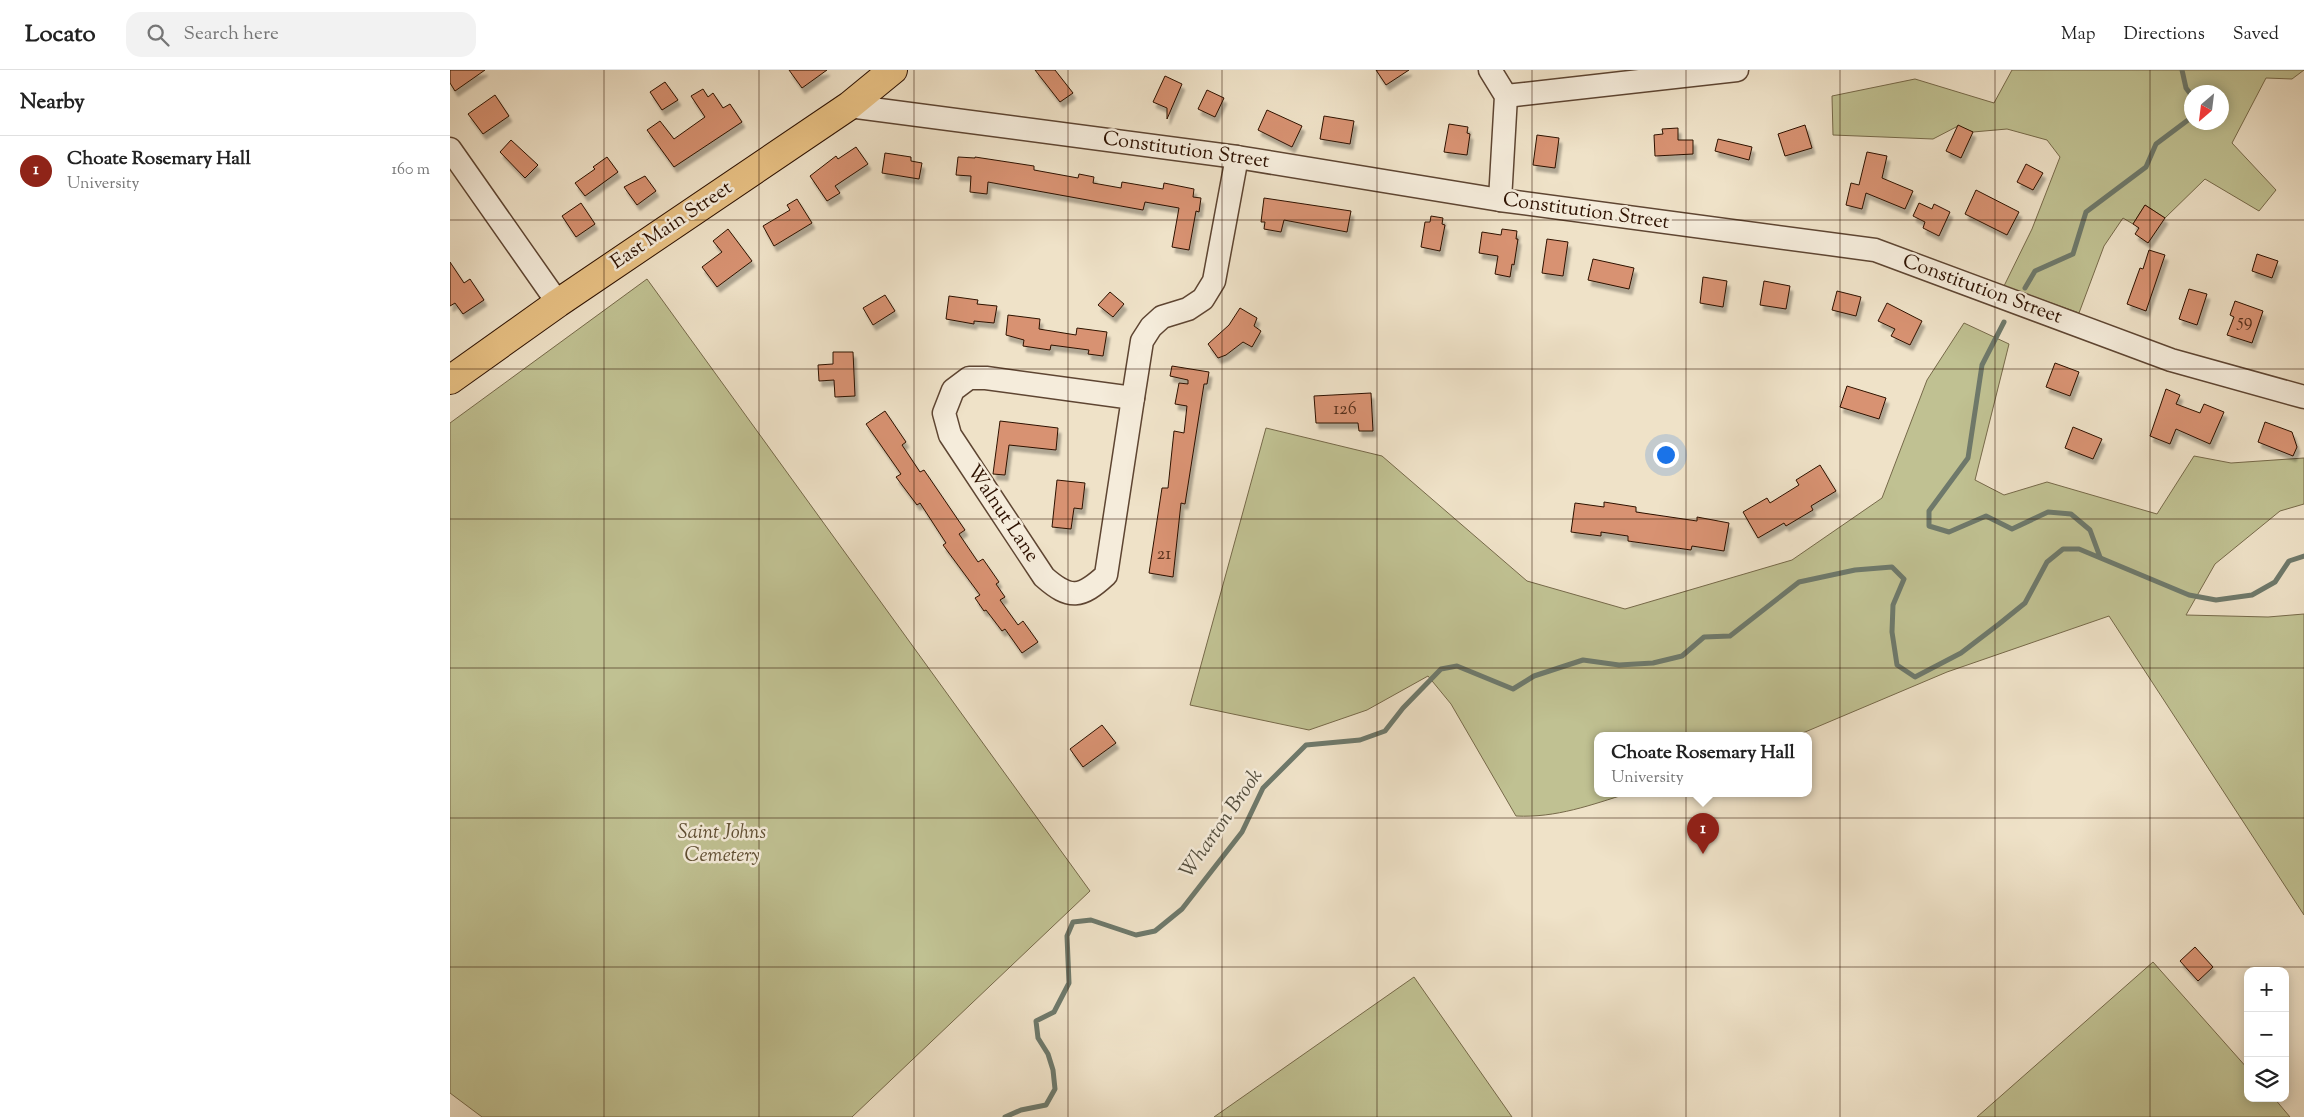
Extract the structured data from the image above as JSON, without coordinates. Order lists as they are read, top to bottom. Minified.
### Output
{"streets":{"main road":["East Main Street"],"street":["Constitution Street","Walnut Lane"]},"crossings":[["Constitution Street","East Main Street"],["Constitution Street","Walnut Lane"]],"water":["Wharton Brook"],"parks":["Saint Johns Cemetery"],"house_numbers":["59","126","21"],"north":"bottom left","page":{"header":"Locato","search":"Search here","nav":["Map","Directions","Saved"],"heading":"Nearby","list":[{"mark":"1","name":"Choate Rosemary Hall","note":"University","value":"160 m"}],"popup":["Choate Rosemary Hall","University"],"pins":"1","map_buttons":["+","−"]}}
